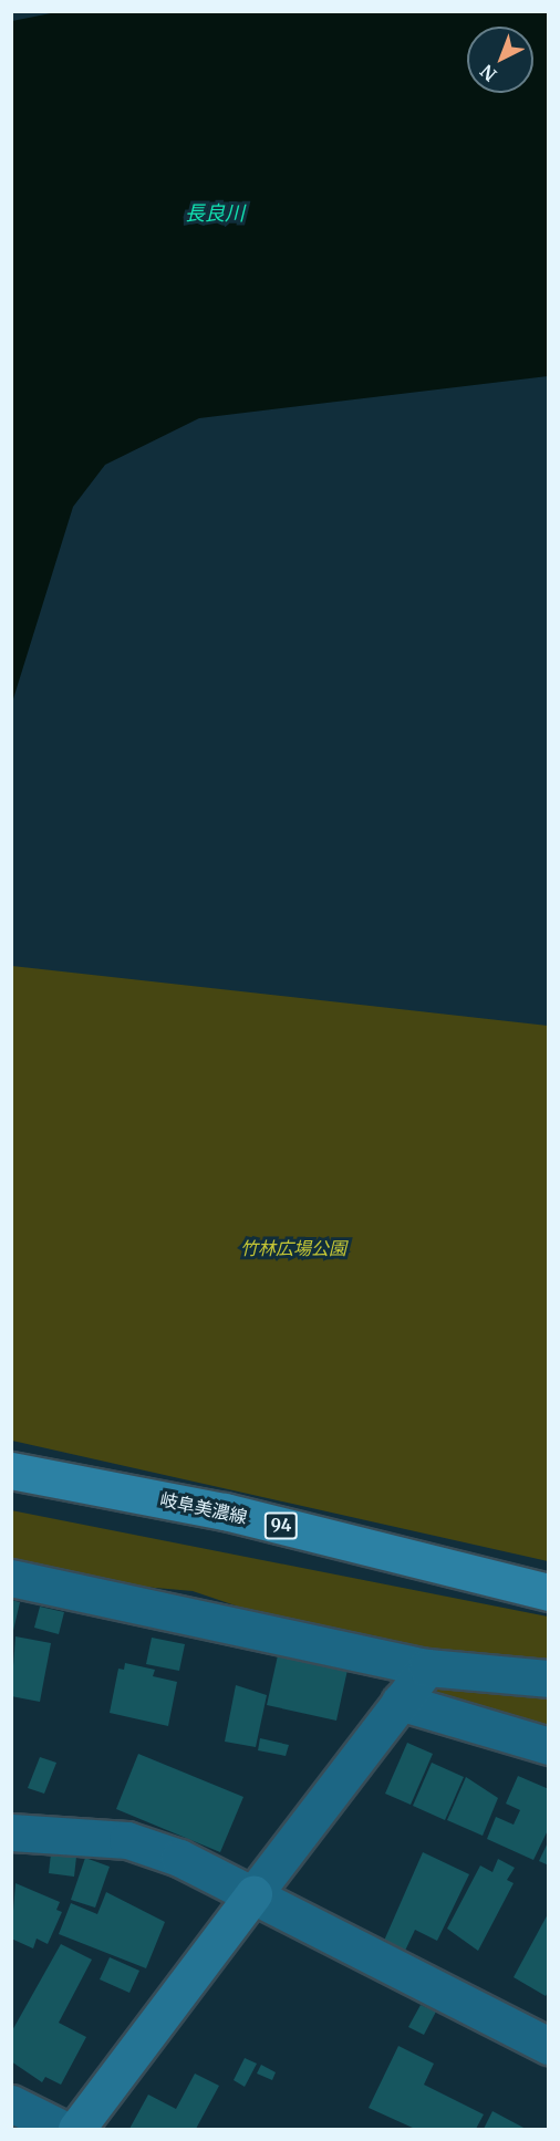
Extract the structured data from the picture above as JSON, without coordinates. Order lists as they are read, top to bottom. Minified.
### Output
{"streets":{"main road":["岐阜美濃線","94"]},"water":["長良川"],"parks":["竹林広場公園"],"north":"bottom left"}
